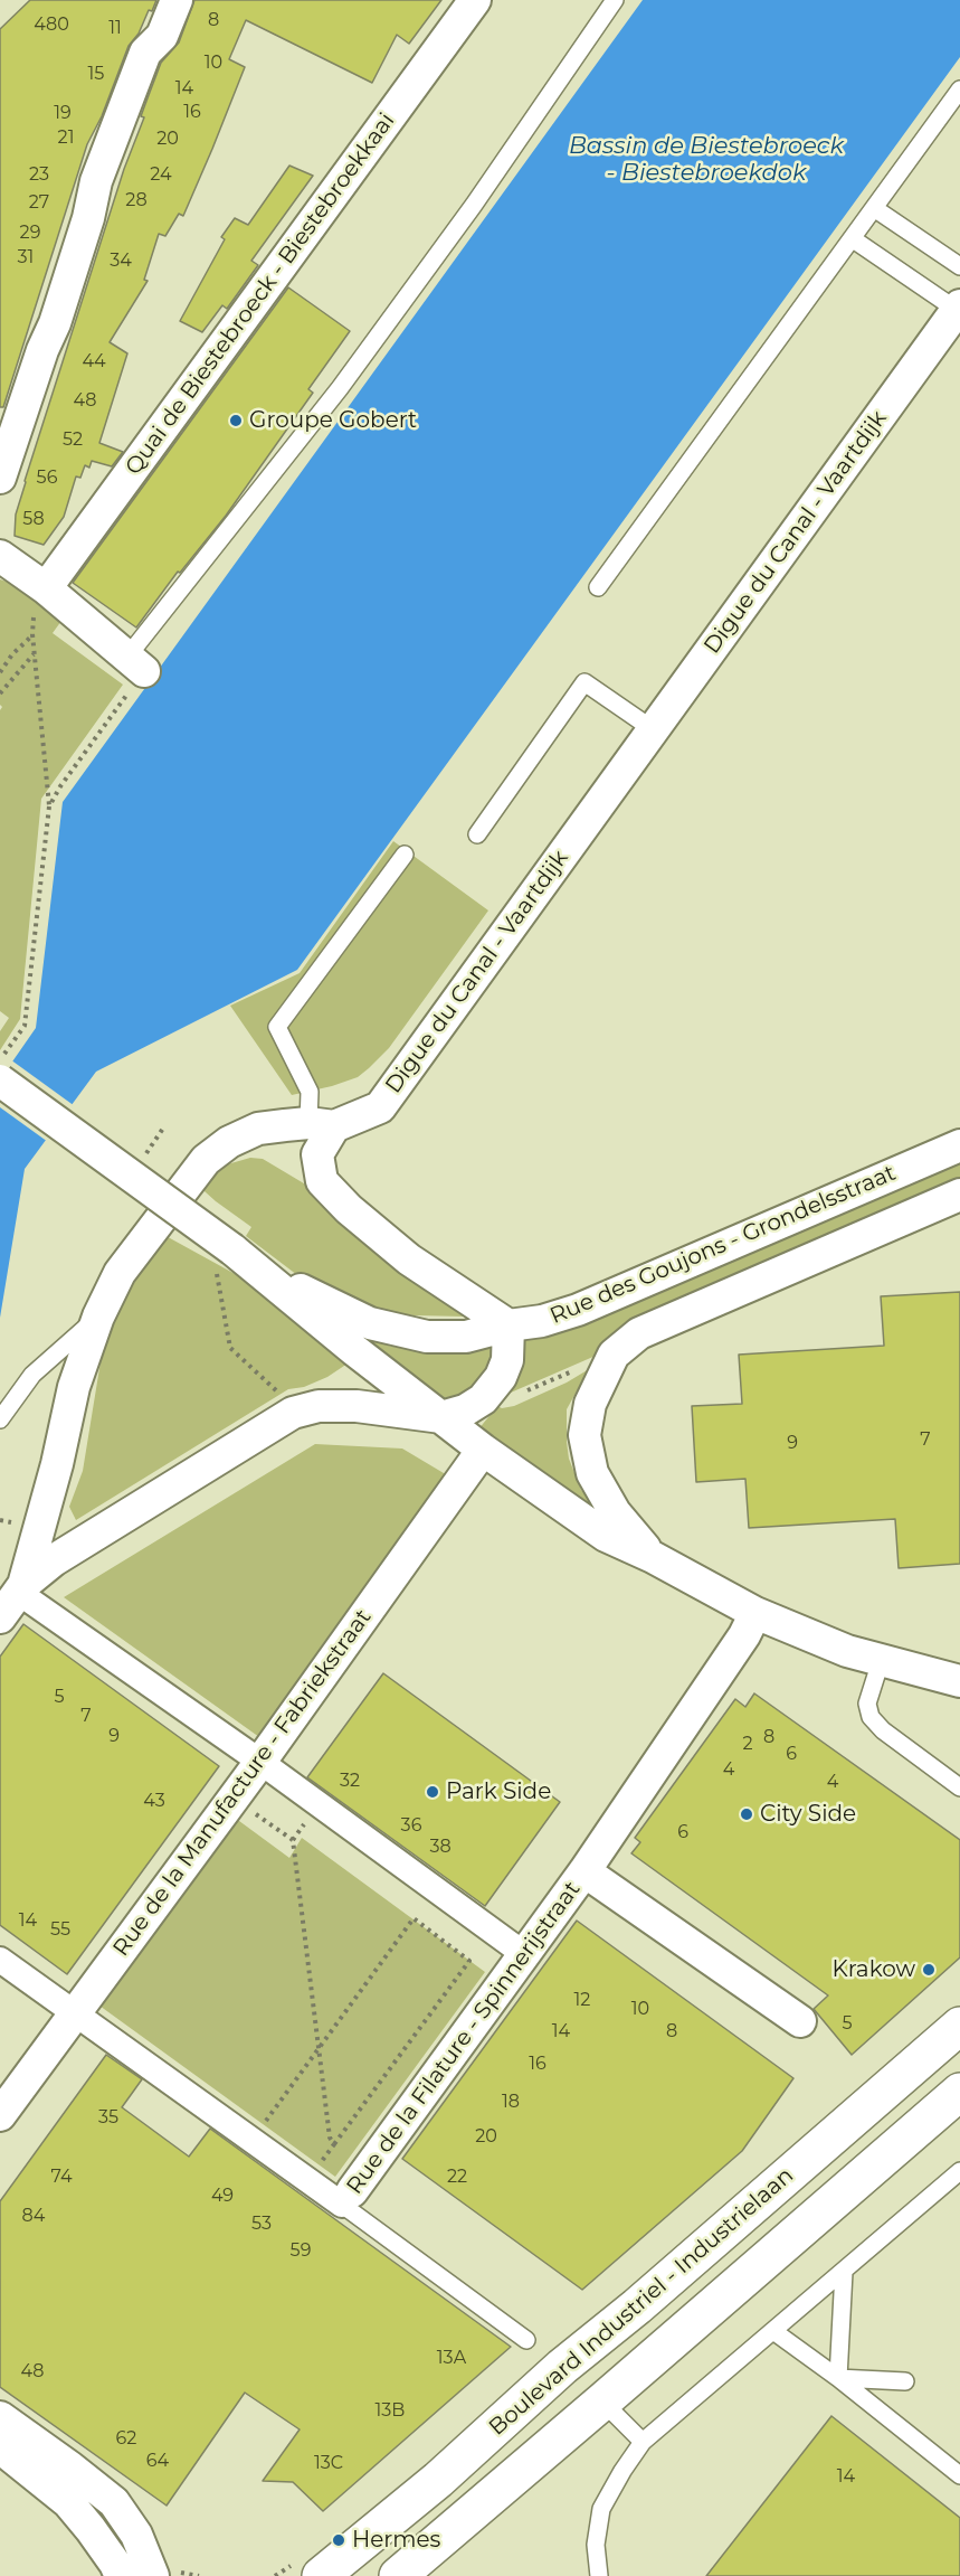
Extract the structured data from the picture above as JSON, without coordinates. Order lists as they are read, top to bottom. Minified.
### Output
{"streets":{"main road":["Boulevard Industriel - Industrielaan"],"street":["Quai de Biestebroeck - Biestebroekkaai","Digue du Canal - Vaartdijk","Rue des Goujons - Grondelsstraat","Rue de la Manufacture - Fabriekstraat","Rue de la Filature - Spinnerijstraat"]},"water":["Bassin de Biestebroeck - Biestebroekdok"],"places":["Groupe Gobert","Park Side","City Side","Krakow","Hermes"],"house_numbers":["8","480","11","10","15","14","16","19","21","20","23","24","28","27","29","31","34","44","48","52","56","58","7","9","5","7","9","8","2","6","4","32","4","43","36","6","38","14","55","12","10","5","14","8","16","18","35","20","74","22","49","84","53","59","13A","48","13B","62","64","13C","14"]}
